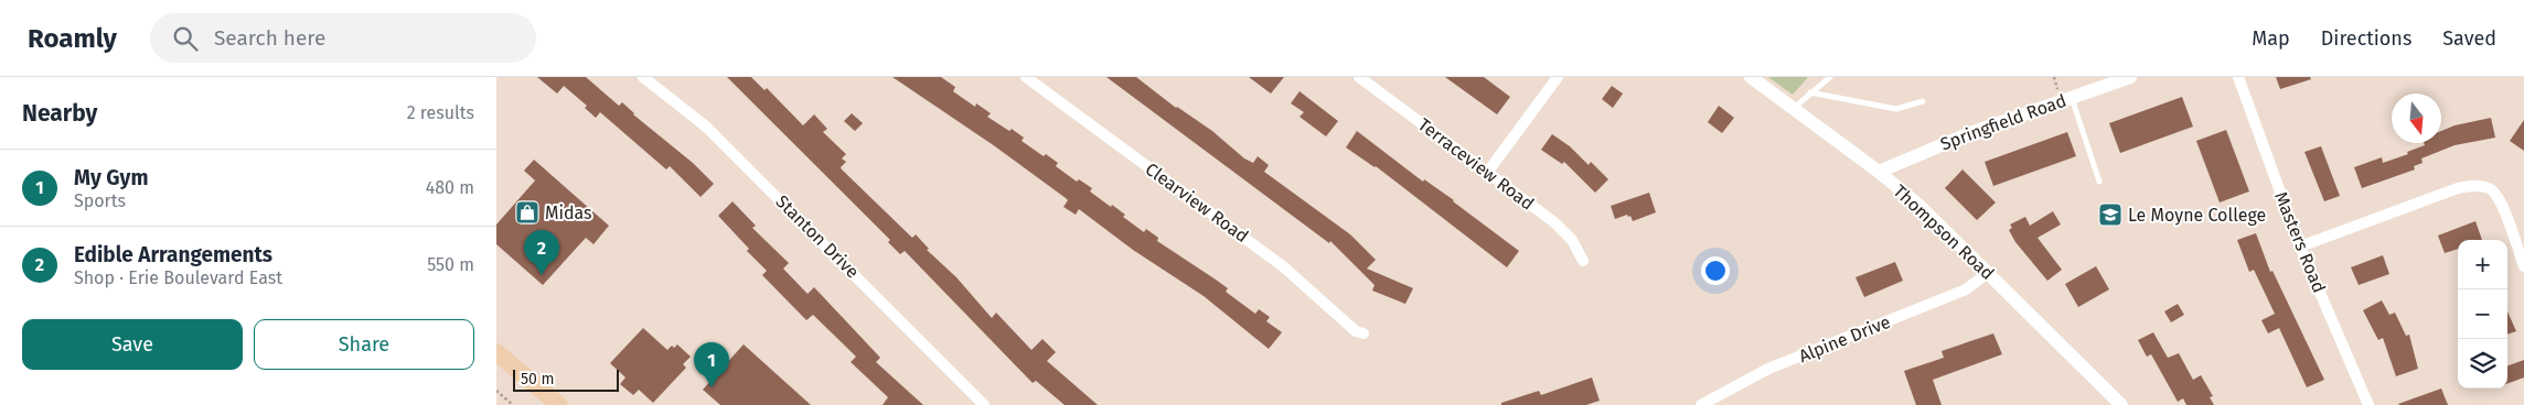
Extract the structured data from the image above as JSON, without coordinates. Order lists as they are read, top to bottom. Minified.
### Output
{"streets":{"street":["Springfield Road","Terraceview Road","Clearview Road","Thompson Road","Stanton Drive","Masters Road","Alpine Drive"]},"crossings":[["Springfield Road","Thompson Road"],["Thompson Road","Alpine Drive"]],"places":{"shop":["Midas"],"school or university":["Le Moyne College"]},"scale_bar":"50 m","north":"bottom","page":{"header":"Roamly","search":"Search here","nav":["Map","Directions","Saved"],"heading":["Nearby","2 results"],"list":[{"mark":"1","name":"My Gym","note":"Sports","value":"480 m"},{"mark":"2","name":"Edible Arrangements","note":"Shop · Erie Boulevard East","value":"550 m"}],"pins":["2","1"],"map_buttons":["+","−"],"buttons":["Save","Share"],"scale":"50 m"}}
